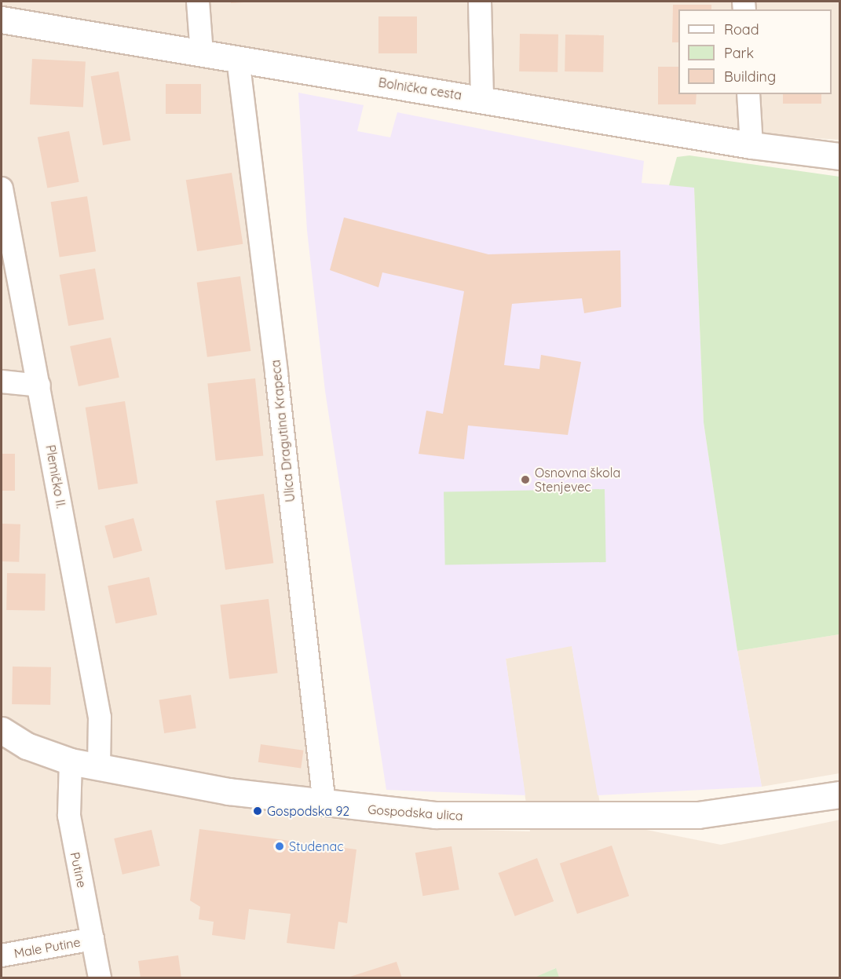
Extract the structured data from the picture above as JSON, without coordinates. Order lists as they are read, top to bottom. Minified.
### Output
{"streets":{"street":["Bolnička cesta","Ulica Dragutina Krapeca","Plemičko II.","Gospodska ulica","Putine","Male Putine"]},"crossings":[["Bolnička cesta","Ulica Dragutina Krapeca"],["Ulica Dragutina Krapeca","Gospodska ulica"],["Plemičko II.","Gospodska ulica"],["Gospodska ulica","Putine"],["Putine","Male Putine"]],"places":["Osnovna škola Stenjevec","Gospodska 92","Studenac"],"legend":["Road","Park","Building"]}
